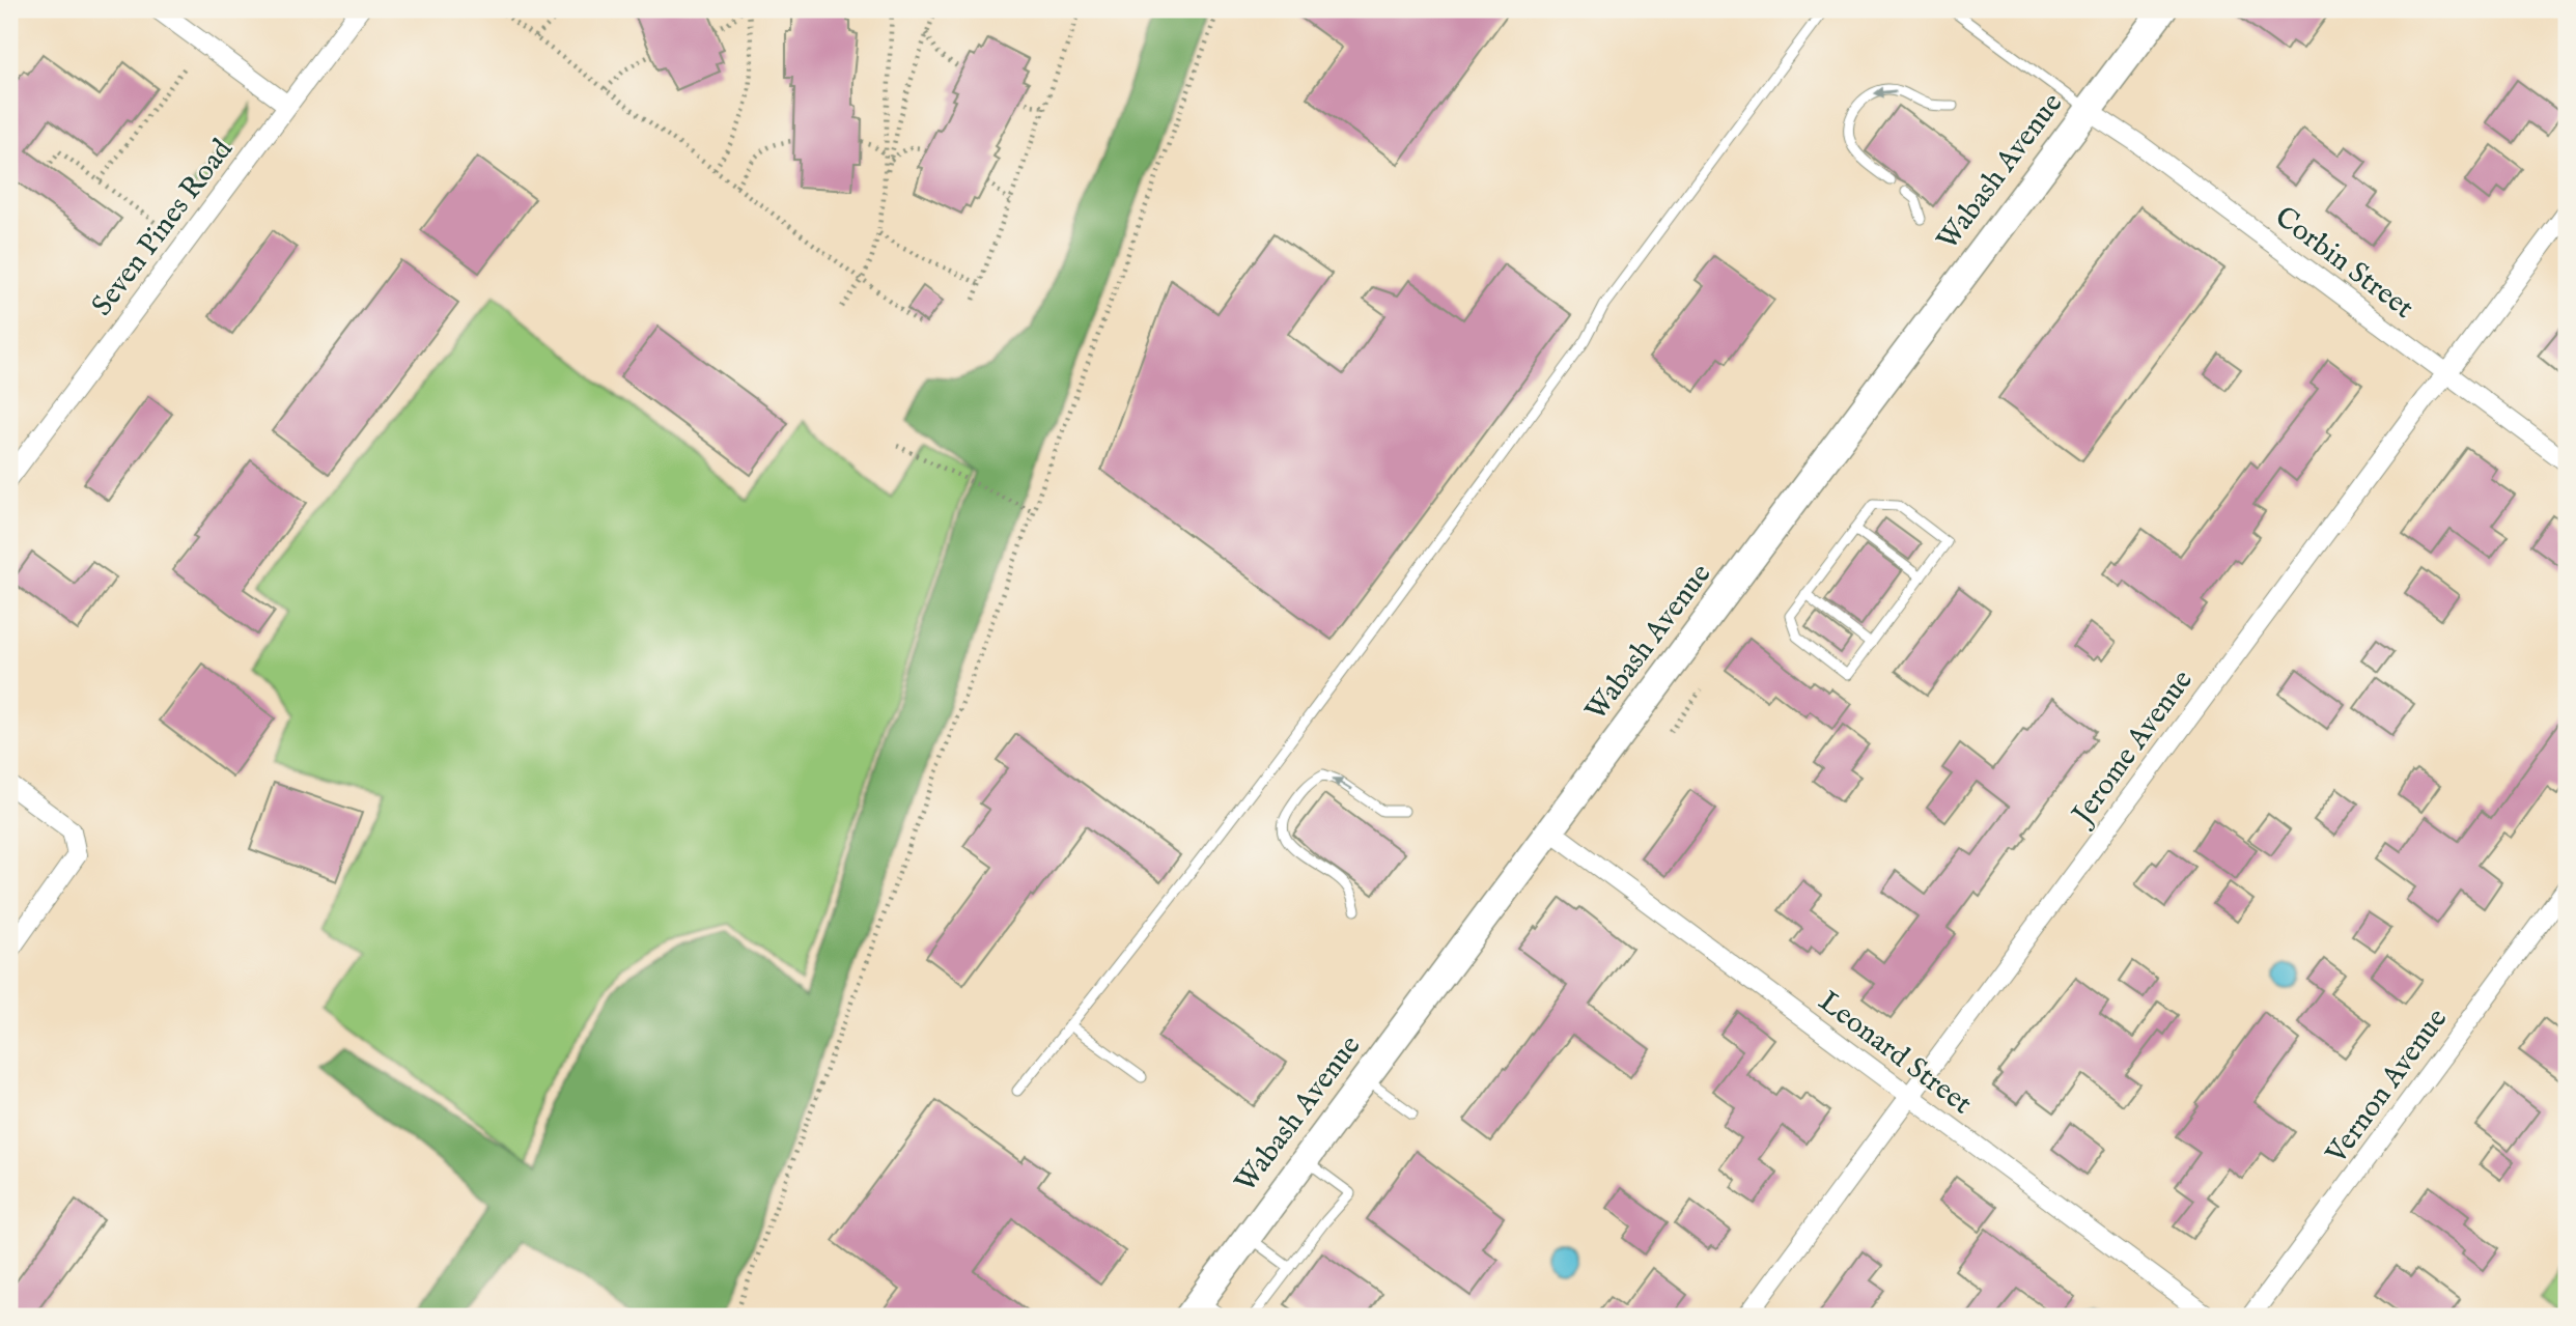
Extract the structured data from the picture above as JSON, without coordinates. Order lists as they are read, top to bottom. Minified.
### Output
{"streets":{"main road":["Wabash Avenue"],"street":["Seven Pines Road","Corbin Street","Jerome Avenue","Leonard Street","Vernon Avenue"]},"crossings":[["Wabash Avenue","Corbin Street"],["Wabash Avenue","Leonard Street"],["Corbin Street","Jerome Avenue"],["Jerome Avenue","Leonard Street"]]}
